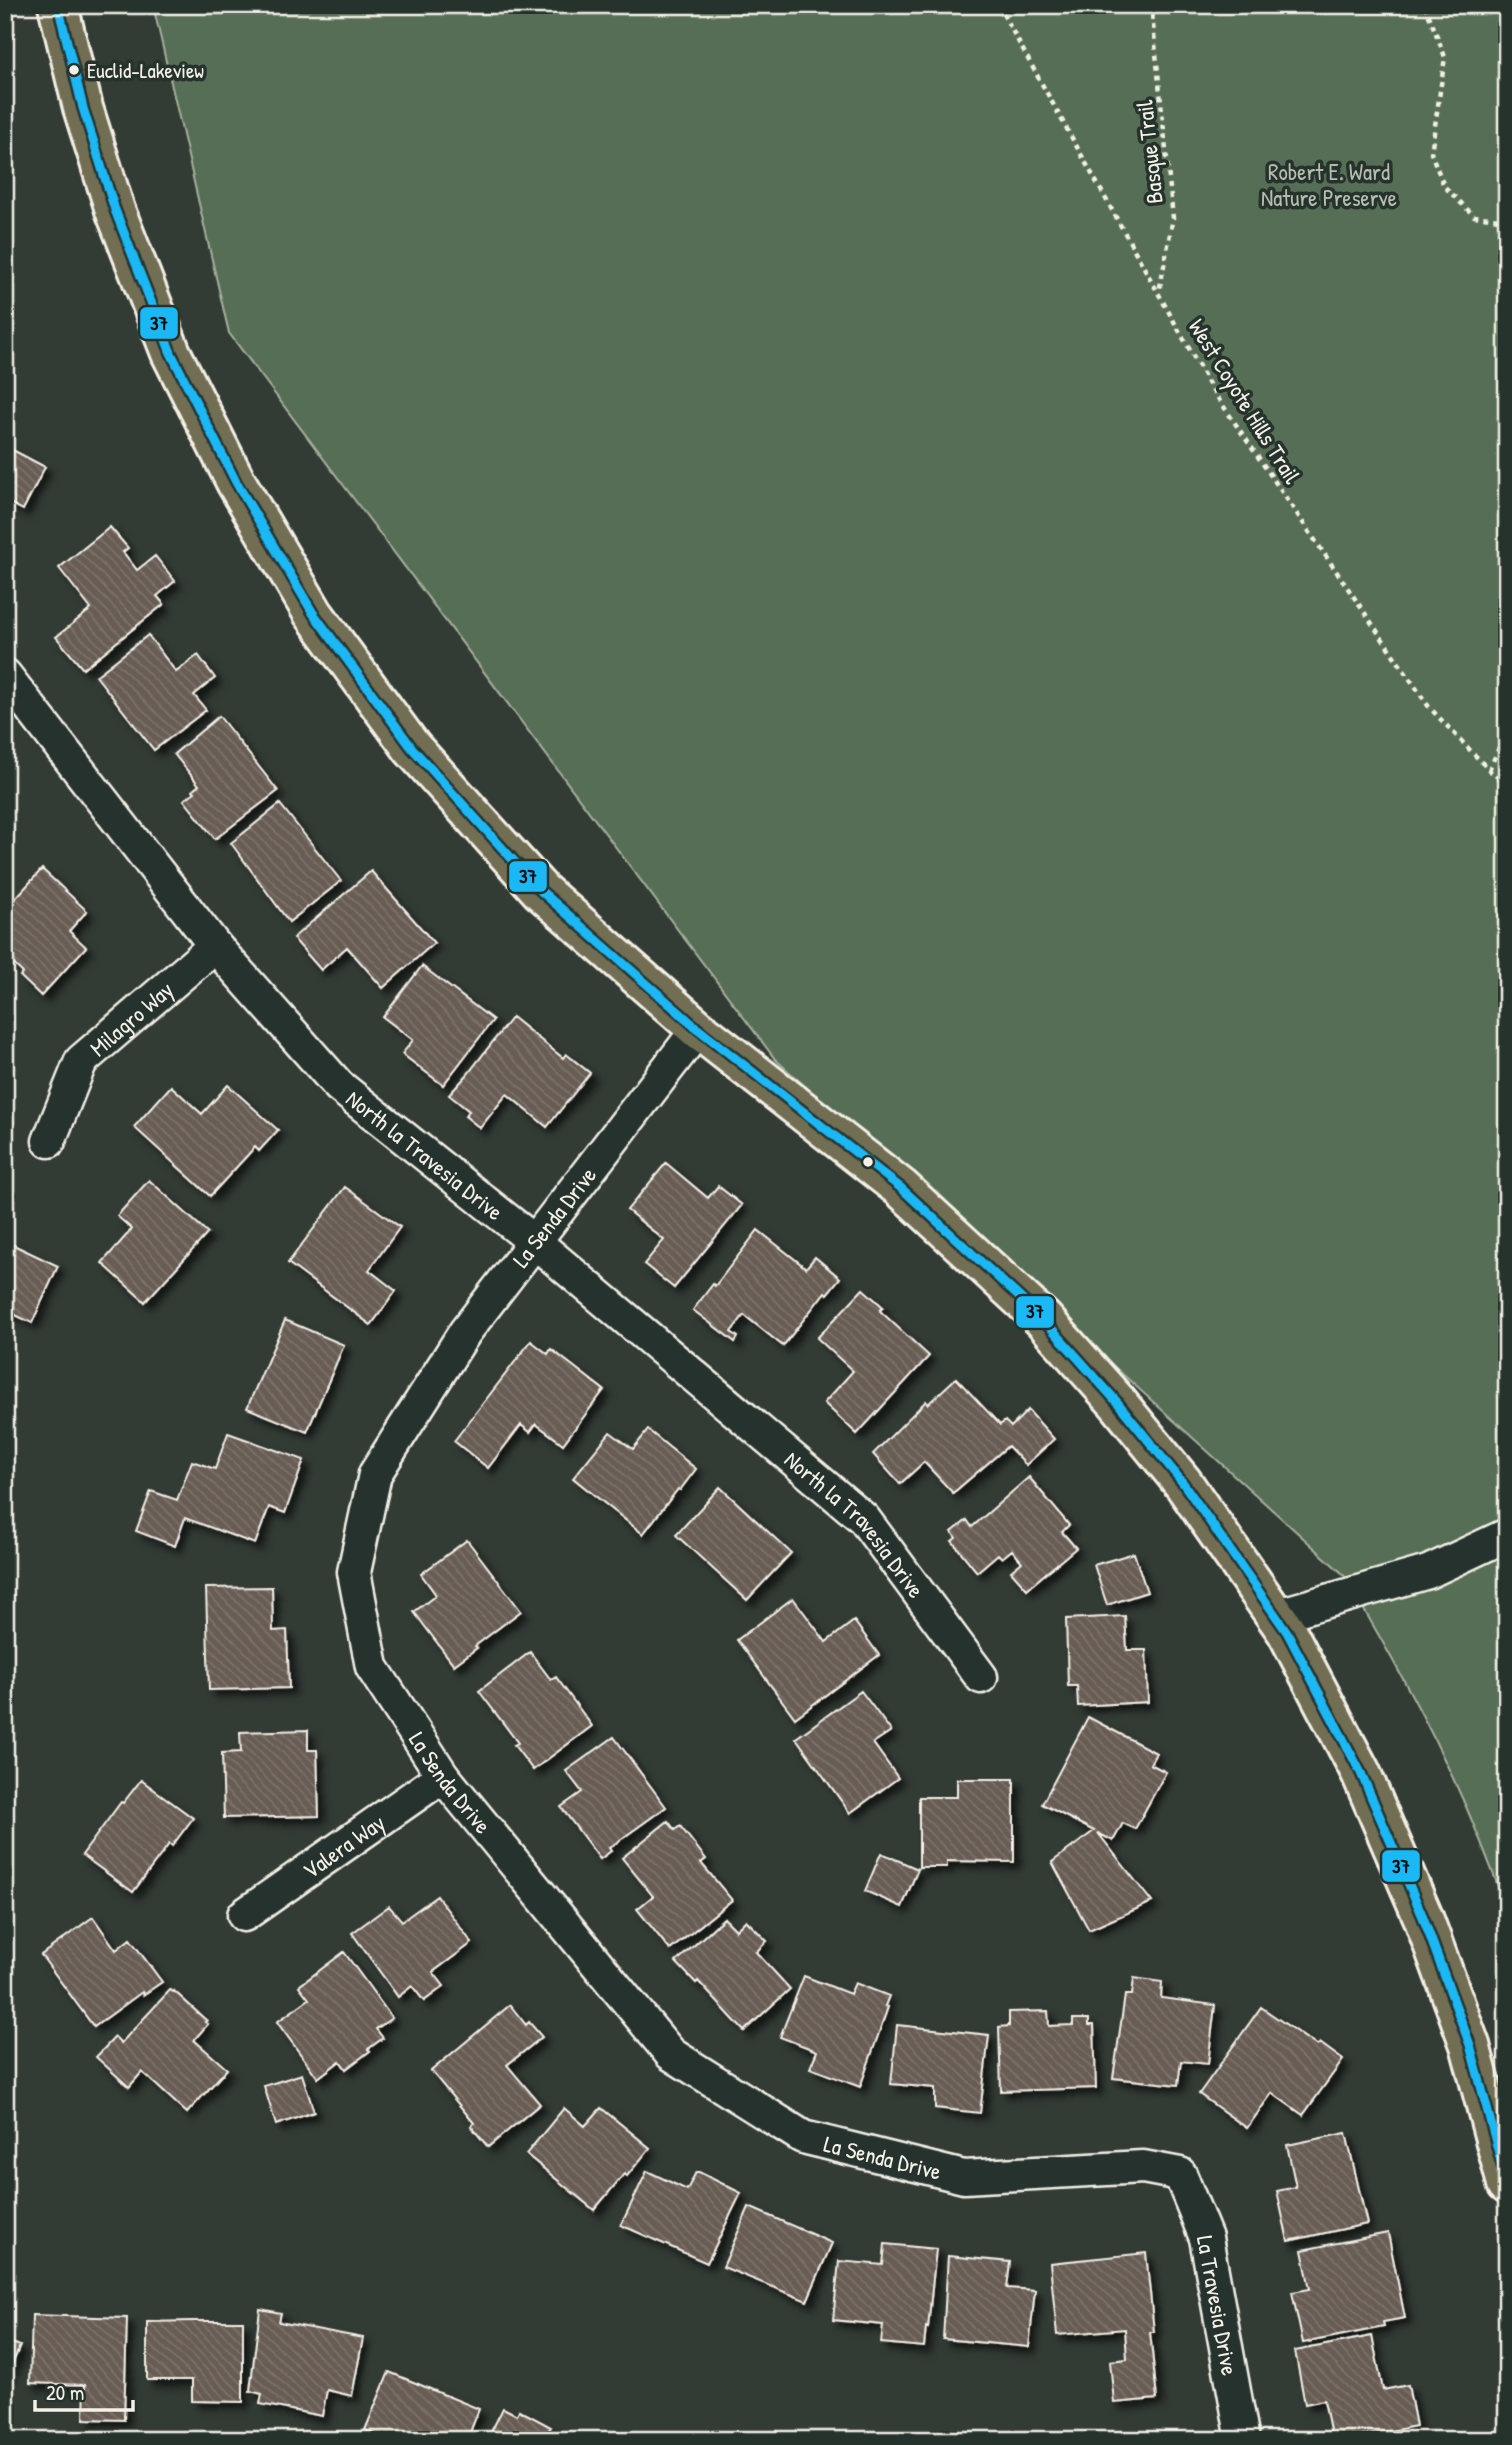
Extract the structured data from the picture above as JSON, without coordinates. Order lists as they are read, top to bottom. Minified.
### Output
{"streets":{"street":["Milagro Way","North la Travesia Drive","La Senda Drive","Valera Way","La Travesia Drive"],"path":["Basque Trail","West Coyote Hills Trail"]},"crossings":[["Basque Trail","West Coyote Hills Trail"],["Milagro Way","North la Travesia Drive"],["North la Travesia Drive","La Senda Drive"],["La Senda Drive","Valera Way"],["La Senda Drive","La Travesia Drive"]],"parks":["Robert E. Ward Nature Preserve"],"places":["Euclid-Lakeview"],"lines":["transit line 37"],"scale_bar":"20 m"}
